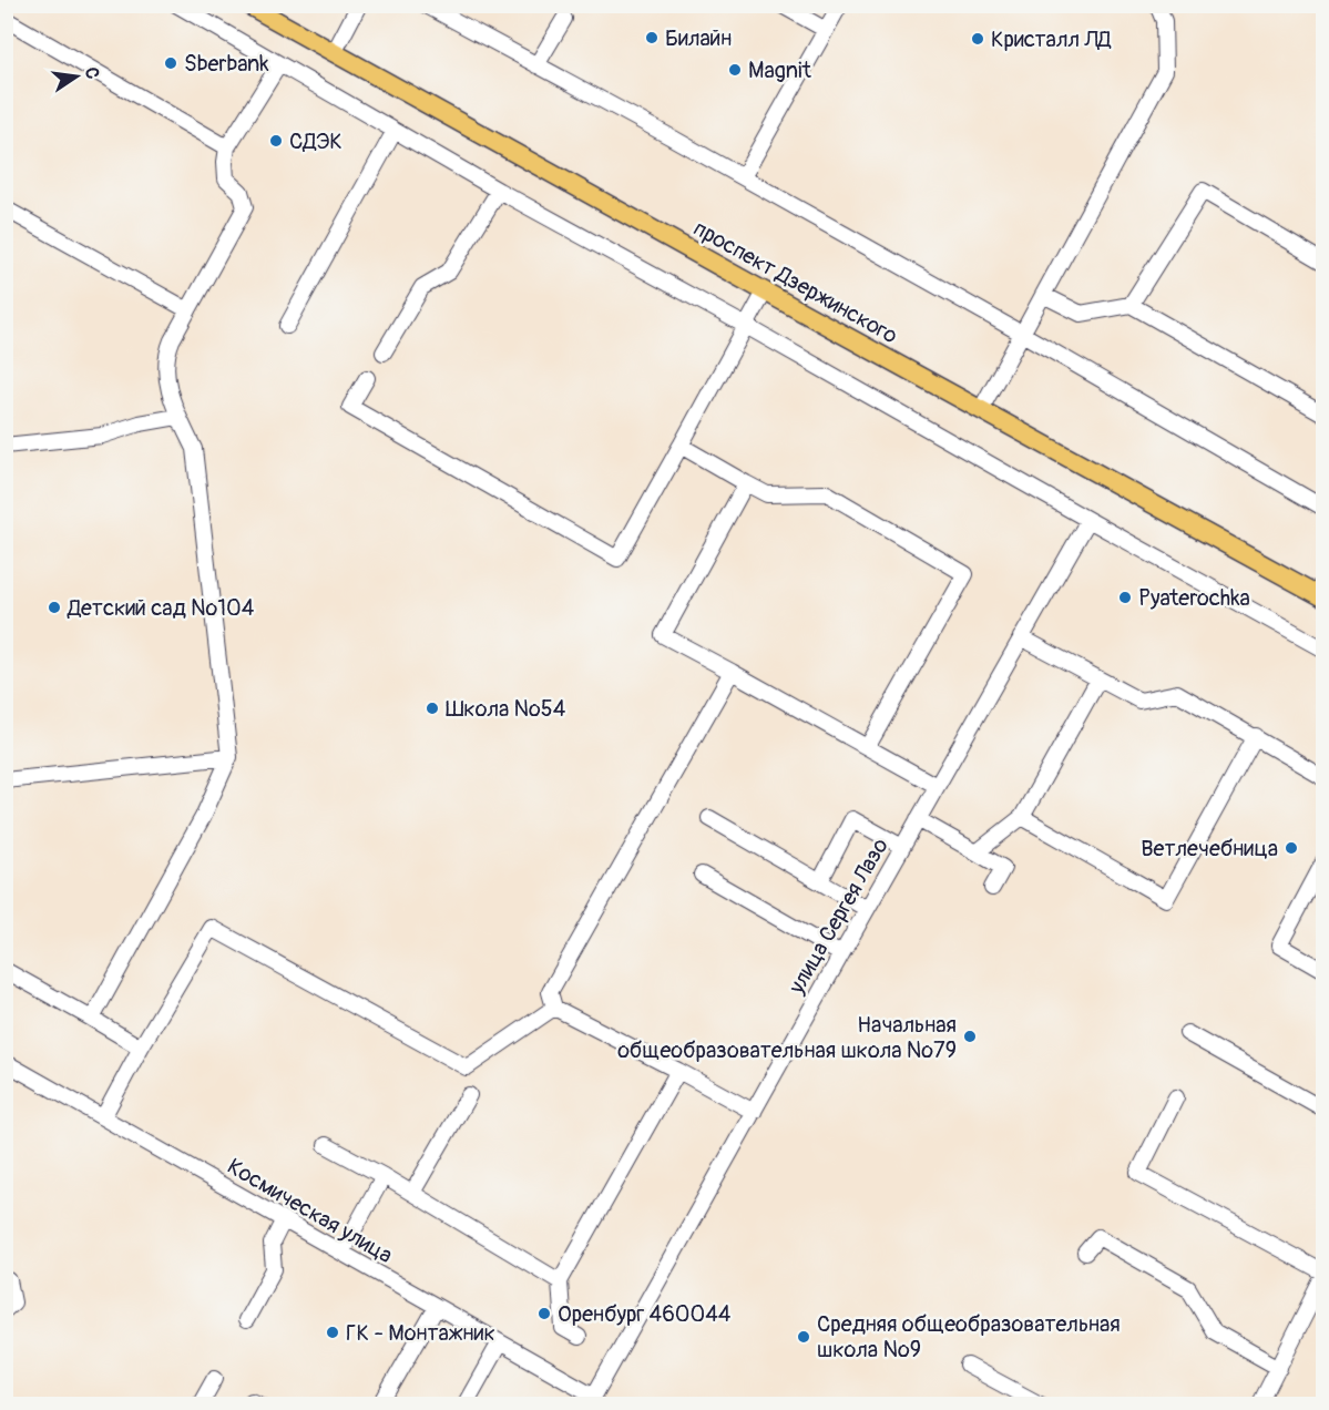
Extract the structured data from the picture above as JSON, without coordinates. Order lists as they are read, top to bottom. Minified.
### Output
{"streets":{"main road":["проспект Дзержинского"],"street":["улица Сергея Лазо","Космическая улица"]},"crossings":[["улица Сергея Лазо","Космическая улица"]],"places":["Билайн","Кристалл ЛД","Sberbank","Magnit","СДЭК","Pyaterochka","Детский сад №104","Школа №54","Ветлечебница","Начальная общеобразовательная школа №79","Оренбург 460044","ГК - Монтажник","Средняя общеобразовательная школа №9"],"north":"right"}
